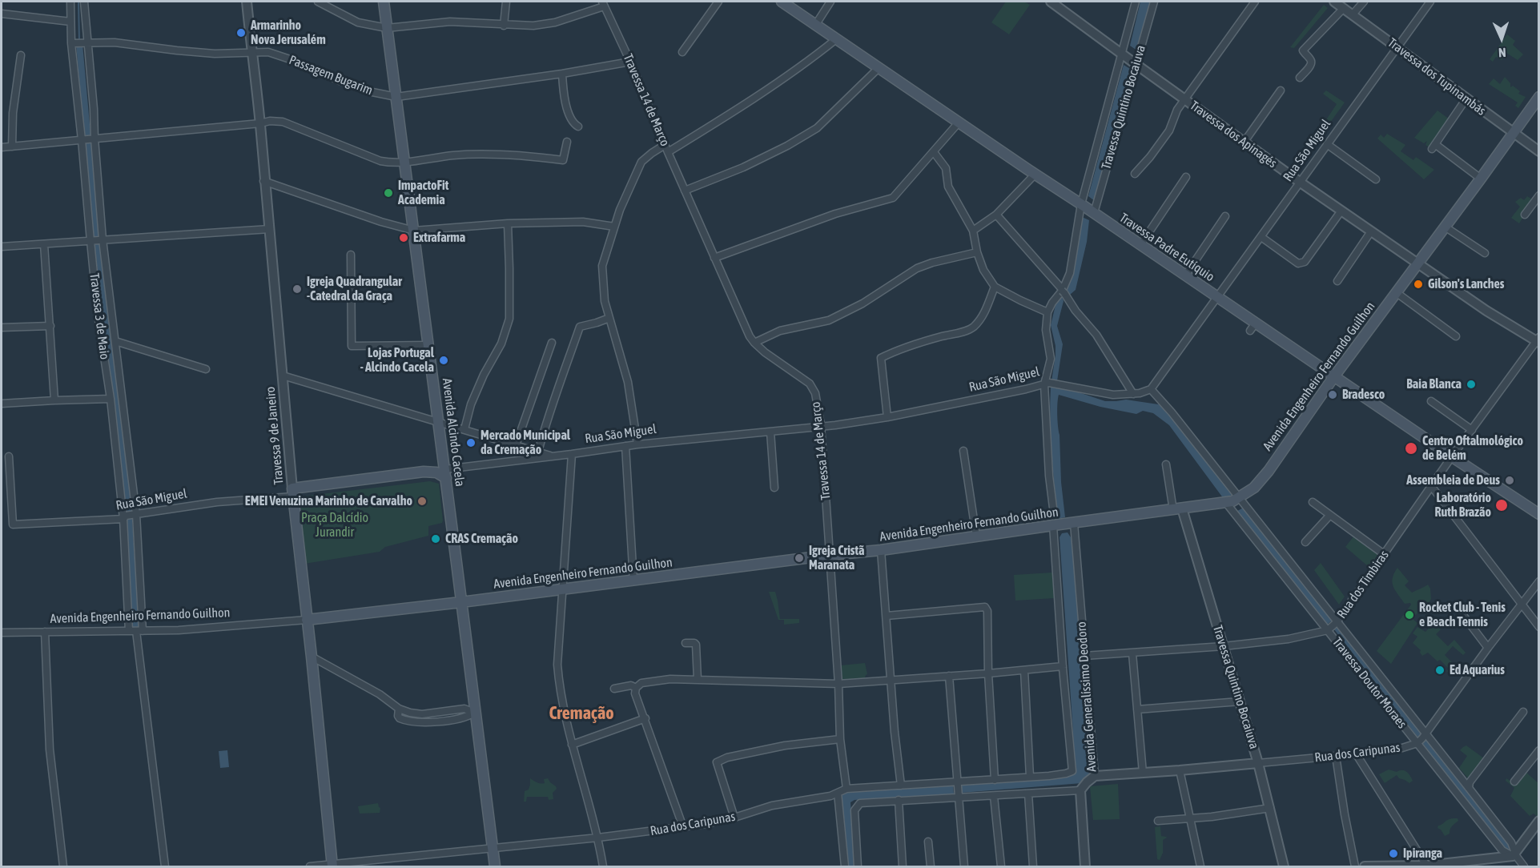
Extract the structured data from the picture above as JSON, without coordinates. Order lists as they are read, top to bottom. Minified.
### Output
{"streets":{"main road":["Rua São Miguel","Travessa Padre Eutíquio","Avenida Engenheiro Fernando Guilhon","Avenida Alcindo Cacela","Travessa 9 de Janeiro"],"street":["Passagem Bugarim","Travessa dos Tupinambás","Travessa 14 de Março","Travessa Quintino Bocaiuva","Travessa dos Apinagés","Travessa 3 de Maio","Rua dos Timbiras","Travessa Doutor Moraes","Avenida Generalíssimo Deodoro","Rua dos Caripunas"]},"crossings":[["Passagem Bugarim","Travessa 14 de Março"],["Passagem Bugarim","Travessa 3 de Maio"],["Passagem Bugarim","Avenida Alcindo Cacela"],["Passagem Bugarim","Travessa 9 de Janeiro"],["Travessa dos Tupinambás","Rua São Miguel"],["Travessa dos Tupinambás","Avenida Engenheiro Fernando Guilhon"],["Travessa 14 de Março","Rua São Miguel"],["Travessa 14 de Março","Avenida Engenheiro Fernando Guilhon"],["Travessa 14 de Março","Rua dos Caripunas"],["Travessa Quintino Bocaiuva","Travessa dos Apinagés"],["Travessa Quintino Bocaiuva","Travessa Padre Eutíquio"],["Travessa Quintino Bocaiuva","Avenida Engenheiro Fernando Guilhon"],["Travessa Quintino Bocaiuva","Rua dos Timbiras"],["Travessa Quintino Bocaiuva","Rua dos Caripunas"],["Travessa dos Apinagés","Rua São Miguel"],["Travessa dos Apinagés","Avenida Engenheiro Fernando Guilhon"],["Travessa dos Apinagés","Rua dos Timbiras"],["Rua São Miguel","Travessa Padre Eutíquio"],["Rua São Miguel","Travessa 3 de Maio"],["Rua São Miguel","Avenida Alcindo Cacela"],["Rua São Miguel","Travessa 9 de Janeiro"],["Rua São Miguel","Travessa Doutor Moraes"],["Travessa Padre Eutíquio","Avenida Engenheiro Fernando Guilhon"],["Travessa Padre Eutíquio","Rua dos Timbiras"],["Travessa 3 de Maio","Avenida Engenheiro Fernando Guilhon"],["Avenida Engenheiro Fernando Guilhon","Avenida Alcindo Cacela"],["Avenida Engenheiro Fernando Guilhon","Travessa 9 de Janeiro"],["Avenida Engenheiro Fernando Guilhon","Travessa Doutor Moraes"],["Avenida Engenheiro Fernando Guilhon","Avenida Generalíssimo Deodoro"],["Avenida Alcindo Cacela","Rua dos Caripunas"],["Travessa 9 de Janeiro","Rua dos Caripunas"],["Rua dos Timbiras","Travessa Doutor Moraes"],["Rua dos Timbiras","Avenida Generalíssimo Deodoro"],["Travessa Doutor Moraes","Rua dos Caripunas"],["Avenida Generalíssimo Deodoro","Rua dos Caripunas"]],"districts":["Cremação"],"parks":["Praça Dalcídio Jurandir"],"places":["Armarinho Nova Jerusalém","ImpactoFit Academia","Extrafarma","Gilson's Lanches","Igreja Quadrangular -Catedral da Graça","Lojas Portugal - Alcindo Cacela","Baia Blanca","Bradesco","Mercado Municipal da Cremação","Centro Oftalmológico de Belém","Assembleia de Deus","EMEI Venuzina Marinho de Carvalho","Laboratório Ruth Brazão","CRAS Cremação","Igreja Cristã Maranata","Rocket Club - Tenis e Beach Tennis","Ed Aquarius","Ipiranga"],"north":"bottom"}
